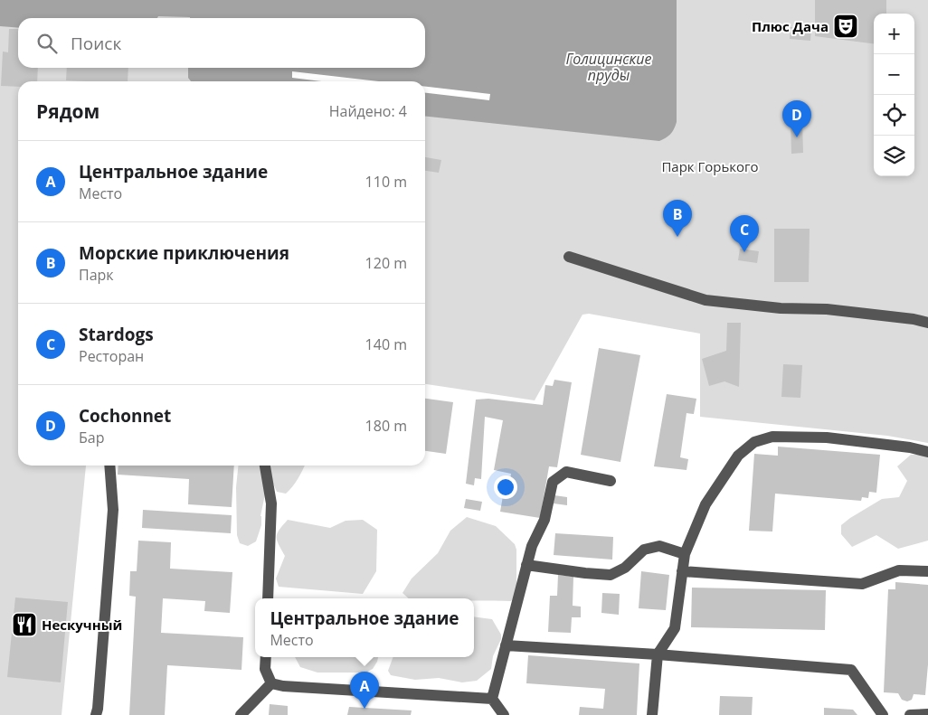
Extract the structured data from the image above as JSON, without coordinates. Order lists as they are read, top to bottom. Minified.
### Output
{"water":["Голицинские пруды"],"parks":["Парк Горького"],"places":{"theatre":["Плюс Дача"],"restaurant":["Нескучный"]},"page":{"map_buttons":["+","−"],"search":"Поиск","heading":["Рядом","Найдено: 4"],"pins":["D","B","C","A"],"list":[{"mark":"A","name":"Центральное здание","note":"Место","value":"110 m"},{"mark":"B","name":"Морские приключения","note":"Парк","value":"120 m"},{"mark":"C","name":"Stardogs","note":"Ресторан","value":"140 m"},{"mark":"D","name":"Cochonnet","note":"Бар","value":"180 m"}],"popup":["Центральное здание","Место"]}}
